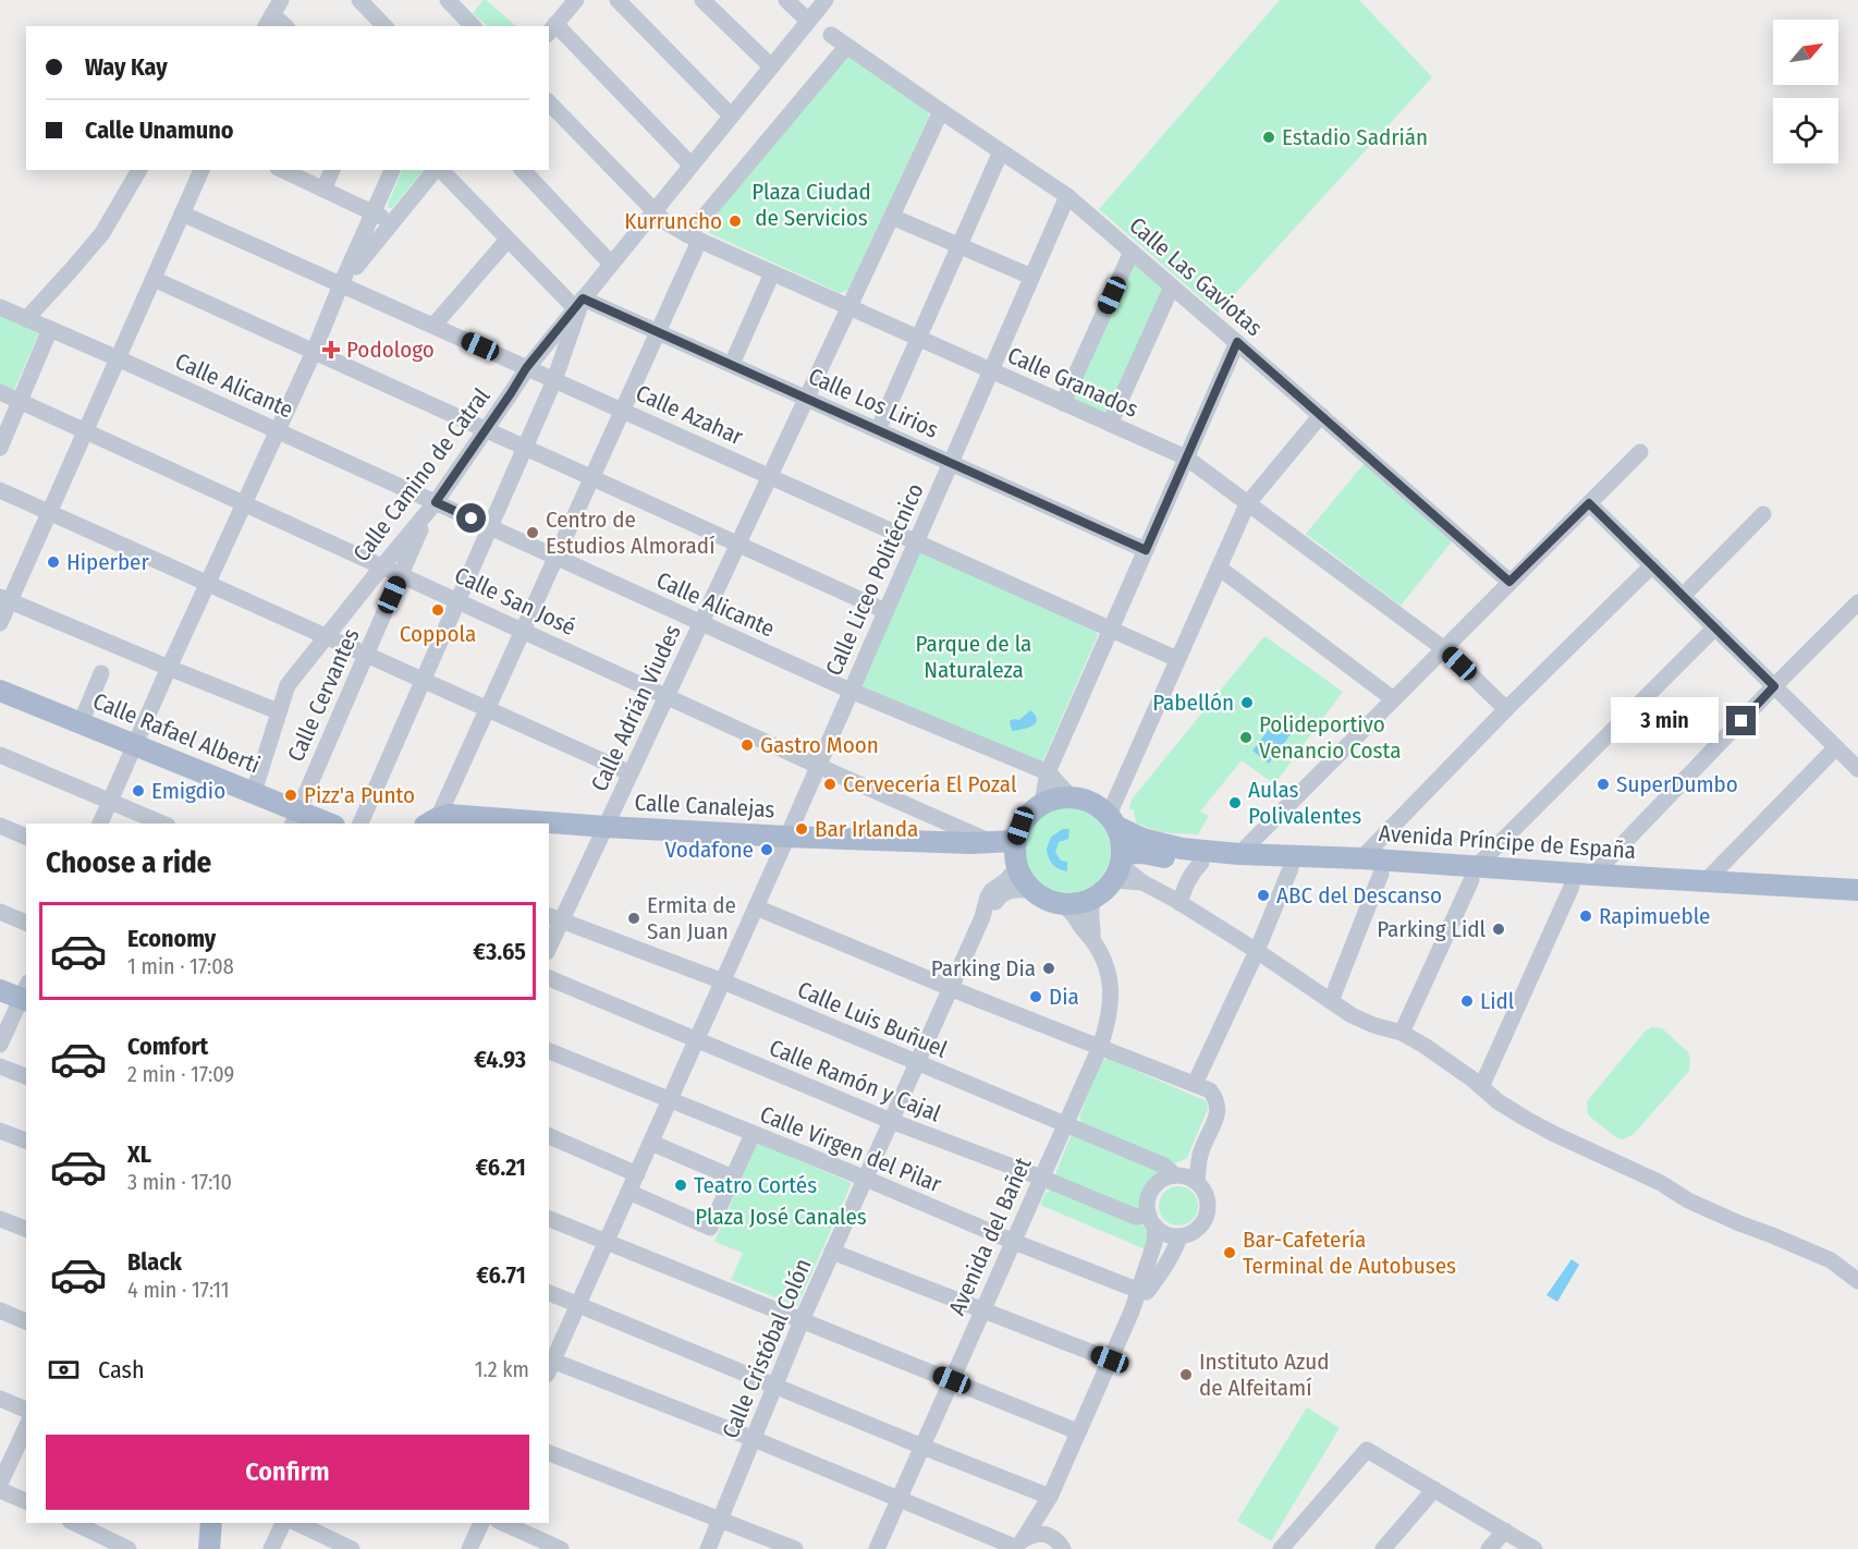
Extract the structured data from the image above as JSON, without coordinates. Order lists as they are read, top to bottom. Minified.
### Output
{"streets":{"main road":["Calle Rafael Alberti","Calle Canalejas","Avenida Príncipe de España"],"street":["Calle Las Gaviotas","Calle Granados","Calle Alicante","Calle Los Lirios","Calle Azahar","Calle Camino de Catral","Calle Liceo Politécnico","Calle San José","Calle Cervantes","Calle Adrián Viudes","Calle Luis Buñuel","Calle Ramón y Cajal","Calle Virgen del Pilar","Avenida del Bañet","Calle Cristóbal Colón"]},"crossings":[["Calle Las Gaviotas","Calle Liceo Politécnico"],["Calle Las Gaviotas","Calle Adrián Viudes"],["Calle Granados","Calle Camino de Catral"],["Calle Granados","Calle Liceo Politécnico"],["Calle Granados","Calle Adrián Viudes"],["Calle Alicante","Calle Camino de Catral"],["Calle Alicante","Calle Liceo Politécnico"],["Calle Alicante","Calle Cervantes"],["Calle Alicante","Calle Adrián Viudes"],["Calle Los Lirios","Calle Camino de Catral"],["Calle Los Lirios","Calle Liceo Politécnico"],["Calle Los Lirios","Calle Adrián Viudes"],["Calle Azahar","Calle Camino de Catral"],["Calle Azahar","Calle Liceo Politécnico"],["Calle Azahar","Calle Adrián Viudes"],["Calle Camino de Catral","Calle San José"],["Calle Camino de Catral","Calle Cervantes"],["Calle Camino de Catral","Calle Rafael Alberti"],["Calle Liceo Politécnico","Calle San José"],["Calle Liceo Politécnico","Calle Canalejas"],["Calle Liceo Politécnico","Calle Luis Buñuel"],["Calle Liceo Politécnico","Calle Ramón y Cajal"],["Calle Liceo Politécnico","Calle Virgen del Pilar"],["Calle San José","Calle Cervantes"],["Calle San José","Calle Adrián Viudes"],["Calle San José","Calle Canalejas"],["Calle Cervantes","Calle Rafael Alberti"],["Calle Adrián Viudes","Calle Canalejas"],["Calle Adrián Viudes","Calle Luis Buñuel"],["Calle Canalejas","Avenida Príncipe de España"],["Calle Canalejas","Avenida del Bañet"],["Calle Canalejas","Calle Cristóbal Colón"],["Avenida Príncipe de España","Avenida del Bañet"],["Avenida Príncipe de España","Calle Cristóbal Colón"],["Calle Luis Buñuel","Calle Ramón y Cajal"],["Calle Luis Buñuel","Avenida del Bañet"],["Calle Luis Buñuel","Calle Cristóbal Colón"],["Calle Ramón y Cajal","Avenida del Bañet"],["Calle Ramón y Cajal","Calle Cristóbal Colón"],["Calle Virgen del Pilar","Avenida del Bañet"],["Calle Virgen del Pilar","Calle Cristóbal Colón"],["Avenida del Bañet","Calle Cristóbal Colón"]],"parks":["Plaza Ciudad de Servicios","Parque de la Naturaleza","Plaza José Canales"],"places":{"other":["Estadio Sadrián","Kurruncho","Centro de Estudios Almoradí","Hiperber","Coppola","Pabellón","Polideportivo Venancio Costa","Gastro Moon","Cervecería El Pozal","SuperDumbo","Emigdio","Pizz'a Punto","Aulas Polivalentes","Bar Irlanda","Vodafone","ABC del Descanso","Rapimueble","Ermita de San Juan","Parking Lidl","Parking Dia","Dia","Lidl","Teatro Cortés","Bar-Cafetería Terminal de Autobuses","Instituto Azud de Alfeitamí"],"health":["Podologo"]},"north":"top right","page":{"banner":["Way Kay","Calle Unamuno"],"bubble":"3 min","heading":"Choose a ride","list":[{"name":"Economy","note":"1 min · 17:08","value":"€3.65"},{"name":"Comfort","note":"2 min · 17:09","value":"€4.93"},{"name":"XL","note":"3 min · 17:10","value":"€6.21"},{"name":"Black","note":"4 min · 17:11","value":"€6.71"}],"pay":["Cash","1.2 km"],"buttons":"Confirm"}}
